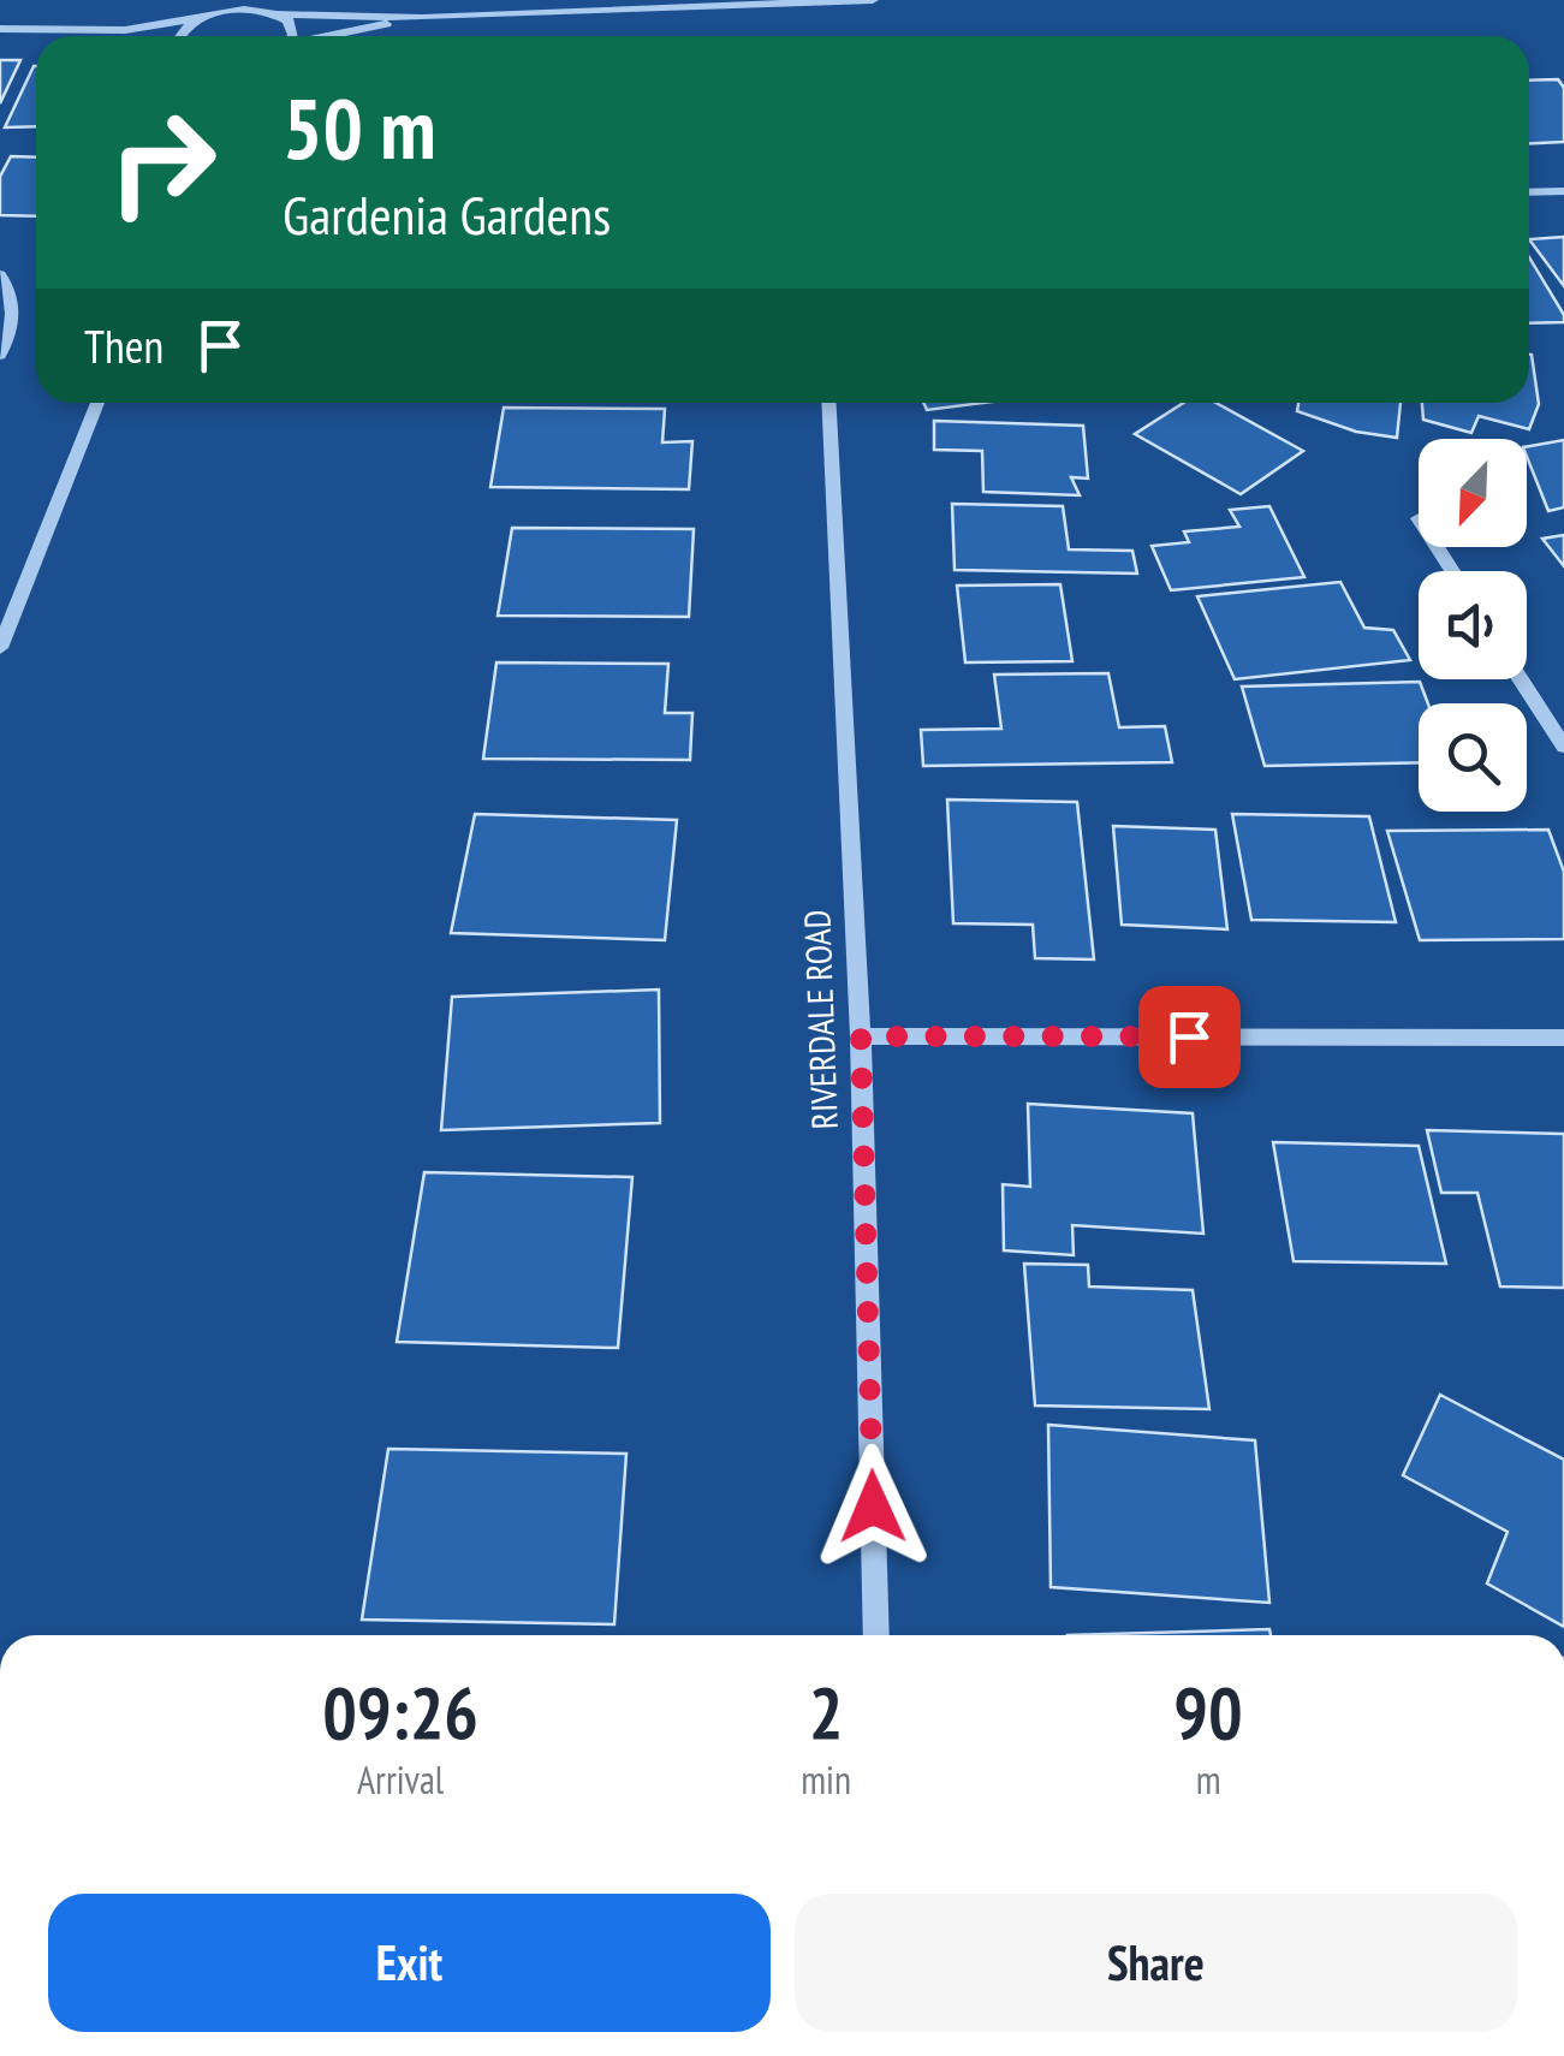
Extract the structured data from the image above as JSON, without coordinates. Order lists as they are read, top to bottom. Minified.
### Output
{"streets":{"street":["RIVERDALE ROAD"]},"north":"bottom left","page":{"turn":["50 m","Gardenia Gardens"],"then":"Then","eta":["09:26","Arrival","2","min","90","m"],"buttons":["Exit","Share"]}}
